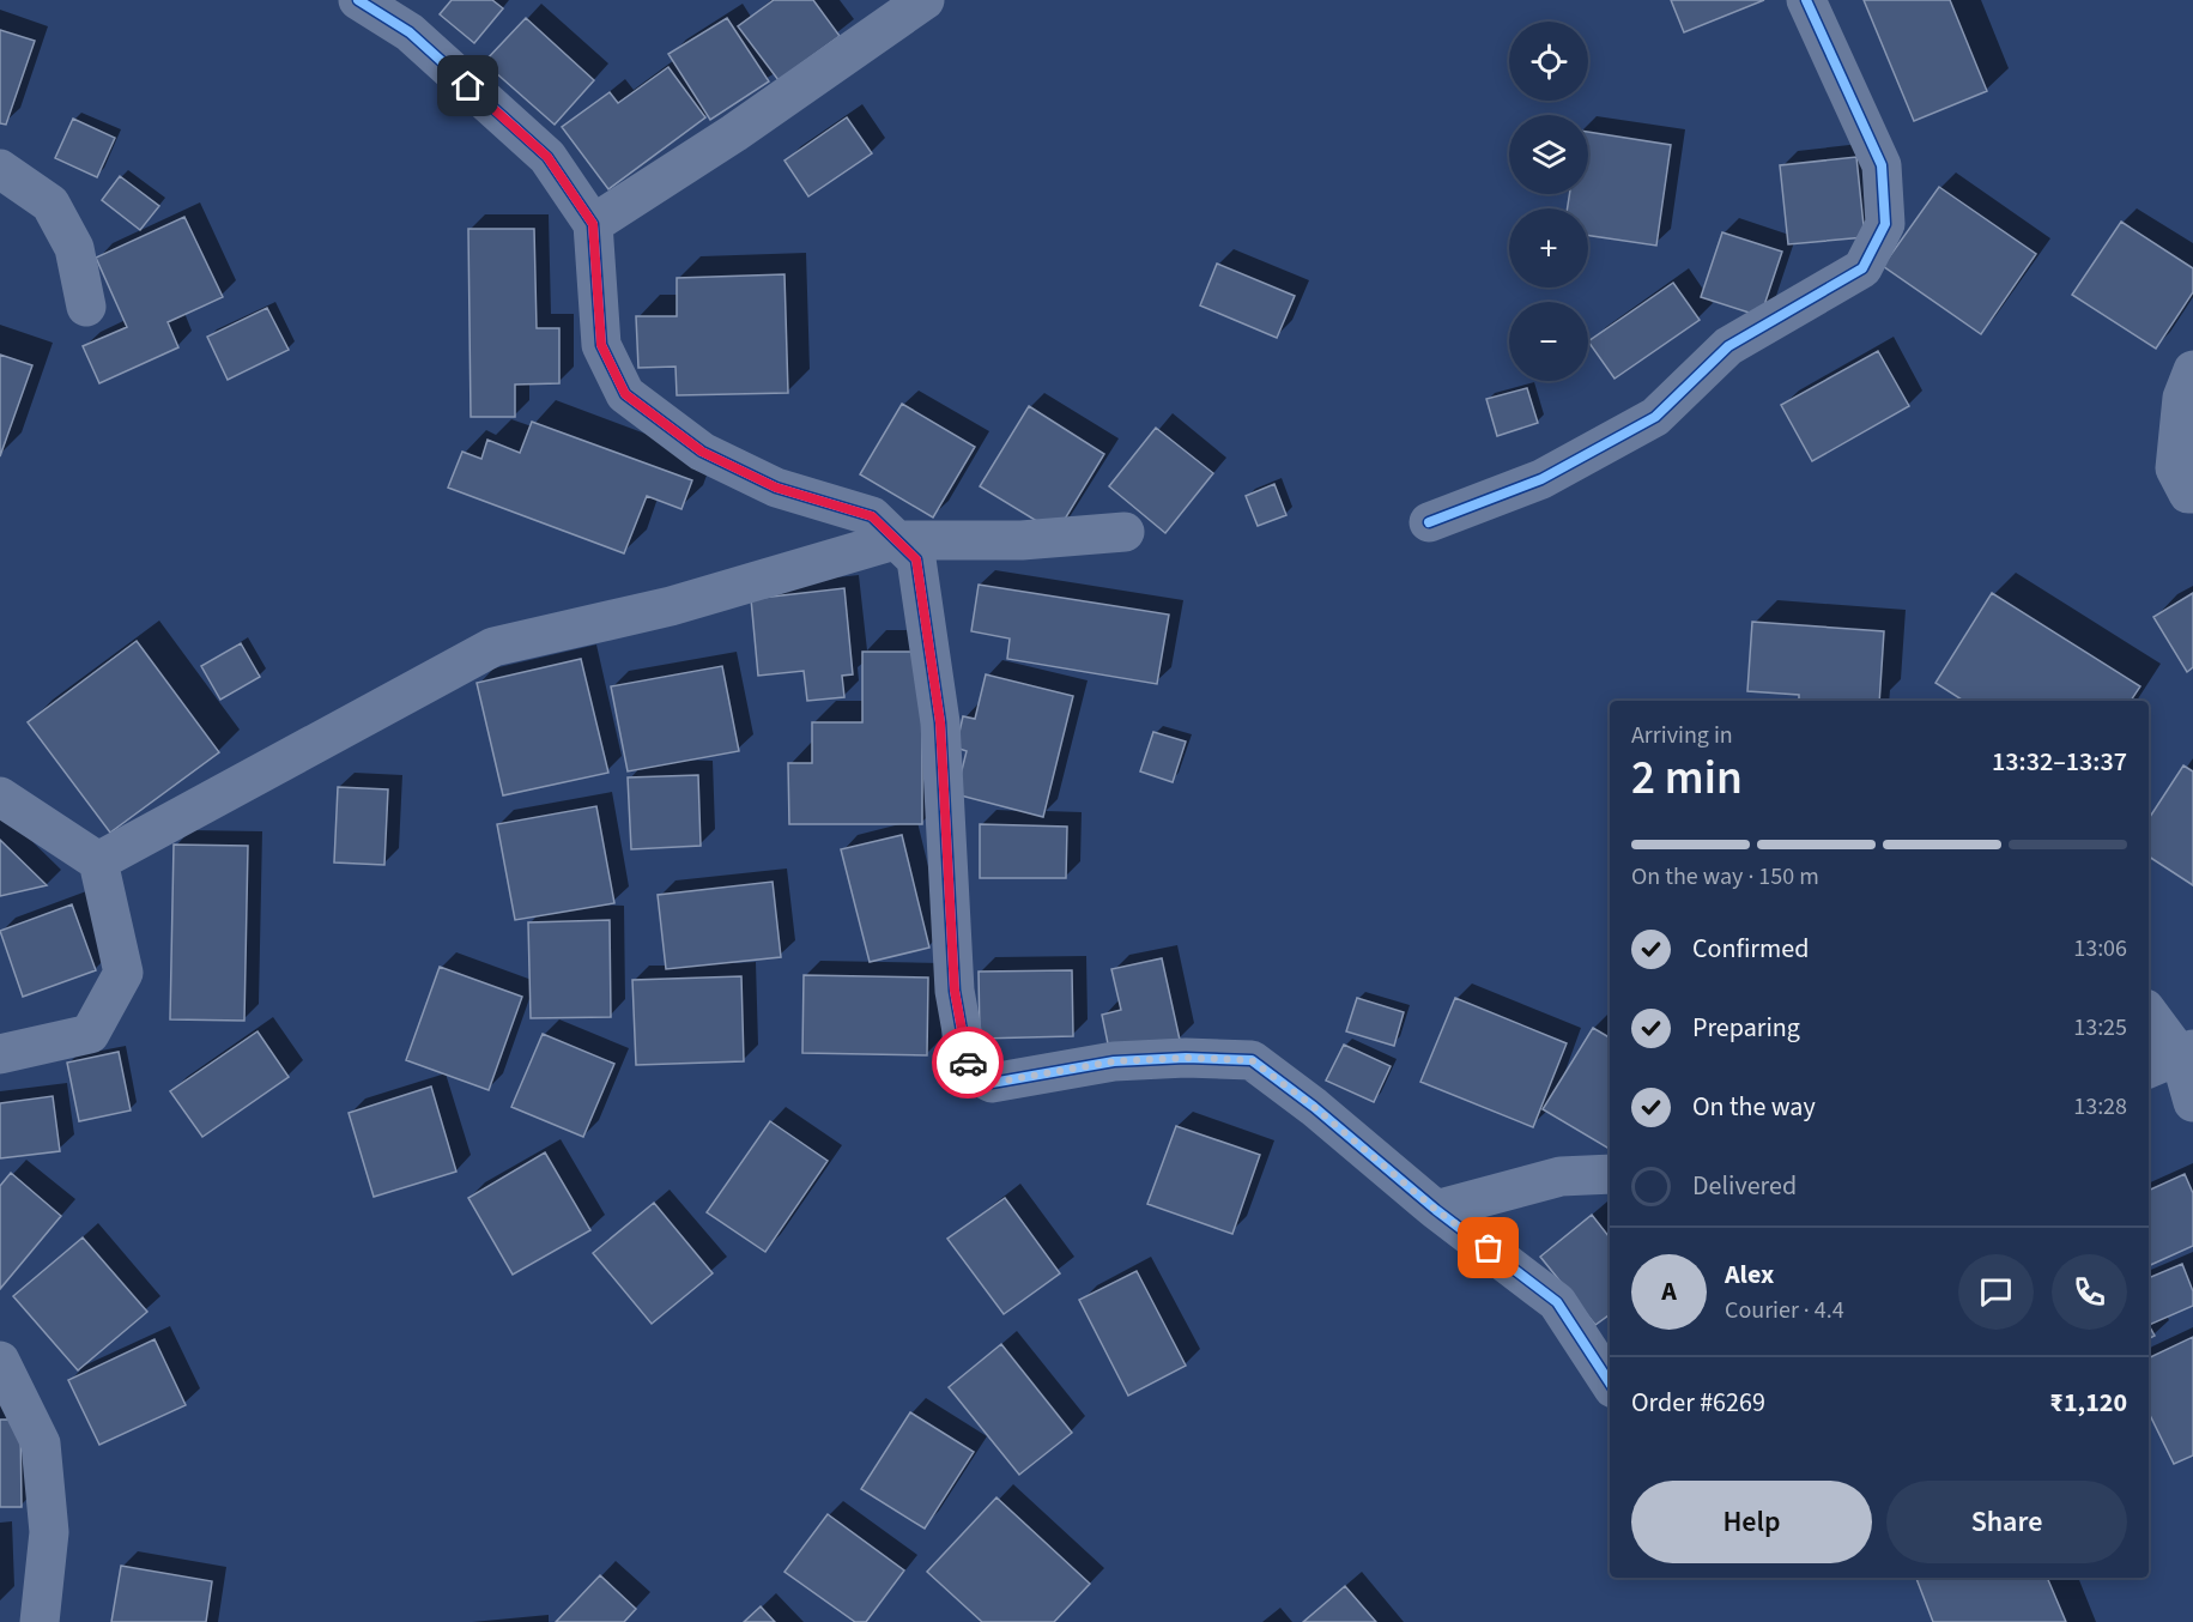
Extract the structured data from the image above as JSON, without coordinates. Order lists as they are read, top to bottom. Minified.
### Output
{"page":{"map_buttons":["+","−"],"heading":["2 min","Arriving in","13:32–13:37"],"panel":["Alex","Courier · 4.4","Order #6269","₹1,120"],"bar":"On the way · 150 m","list":[["Confirmed","13:06"],["Preparing","13:25"],["On the way","13:28"],"Delivered"],"round":"A","buttons":["Help","Share"]}}
